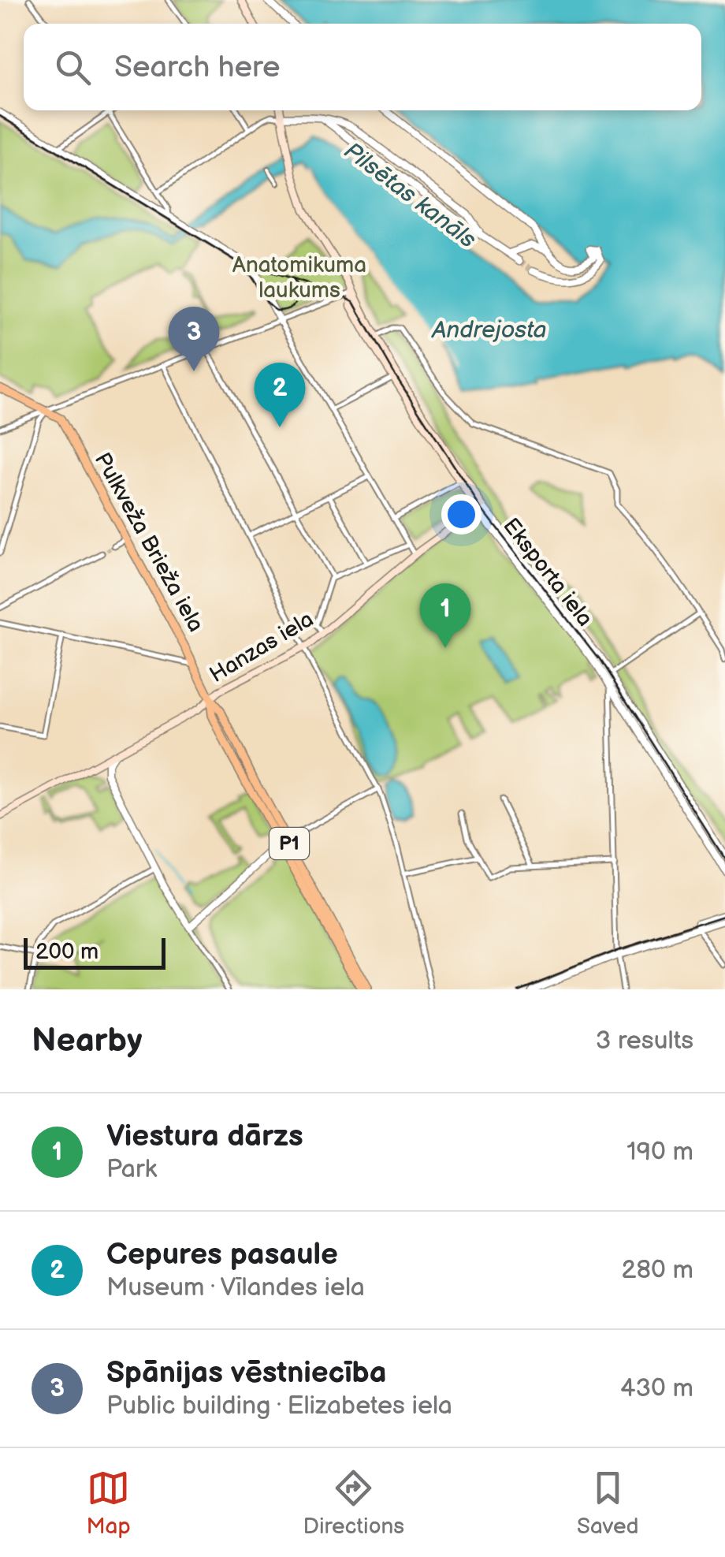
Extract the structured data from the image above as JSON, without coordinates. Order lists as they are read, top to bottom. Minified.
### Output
{"streets":{"main road":["Pulkveža Brieža iela","Eksporta iela","Hanzas iela","P1"]},"crossings":[["Pulkveža Brieža iela","Hanzas iela"],["Pulkveža Brieža iela","P1"],["Eksporta iela","Hanzas iela"]],"water":["Pilsētas kanāls","Andrejosta"],"parks":["Anatomikuma laukums"],"scale_bar":"200 m","page":{"search":"Search here","pins":["3","2","1"],"scale":"200 m","heading":["Nearby","3 results"],"list":[{"mark":"1","name":"Viestura dārzs","note":"Park","value":"190 m"},{"mark":"2","name":"Cepures pasaule","note":"Museum · Vīlandes iela","value":"280 m"},{"mark":"3","name":"Spānijas vēstniecība","note":"Public building · Elizabetes iela","value":"430 m"}],"nav":["Map","Directions","Saved"]}}
